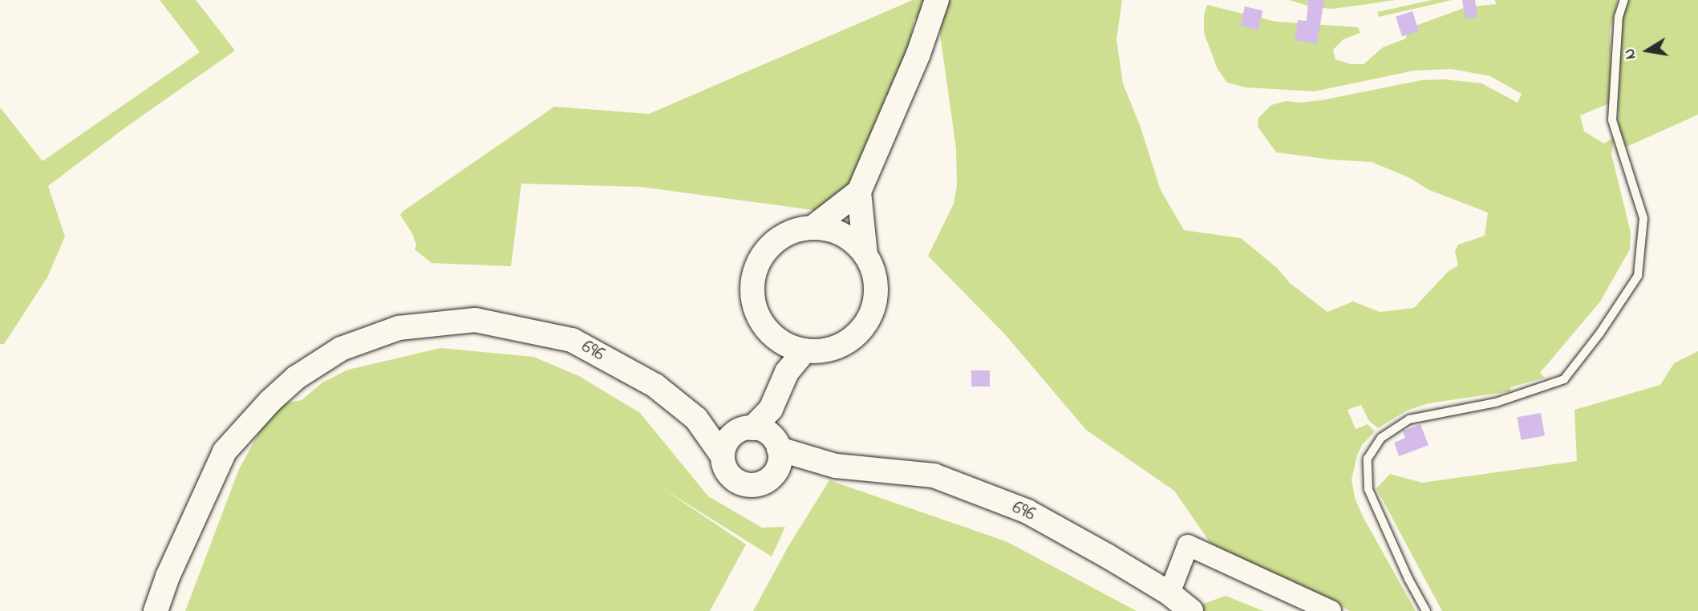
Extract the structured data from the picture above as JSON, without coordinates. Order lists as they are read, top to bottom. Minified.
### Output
{"streets":{"main road":["696"]},"north":"left"}
